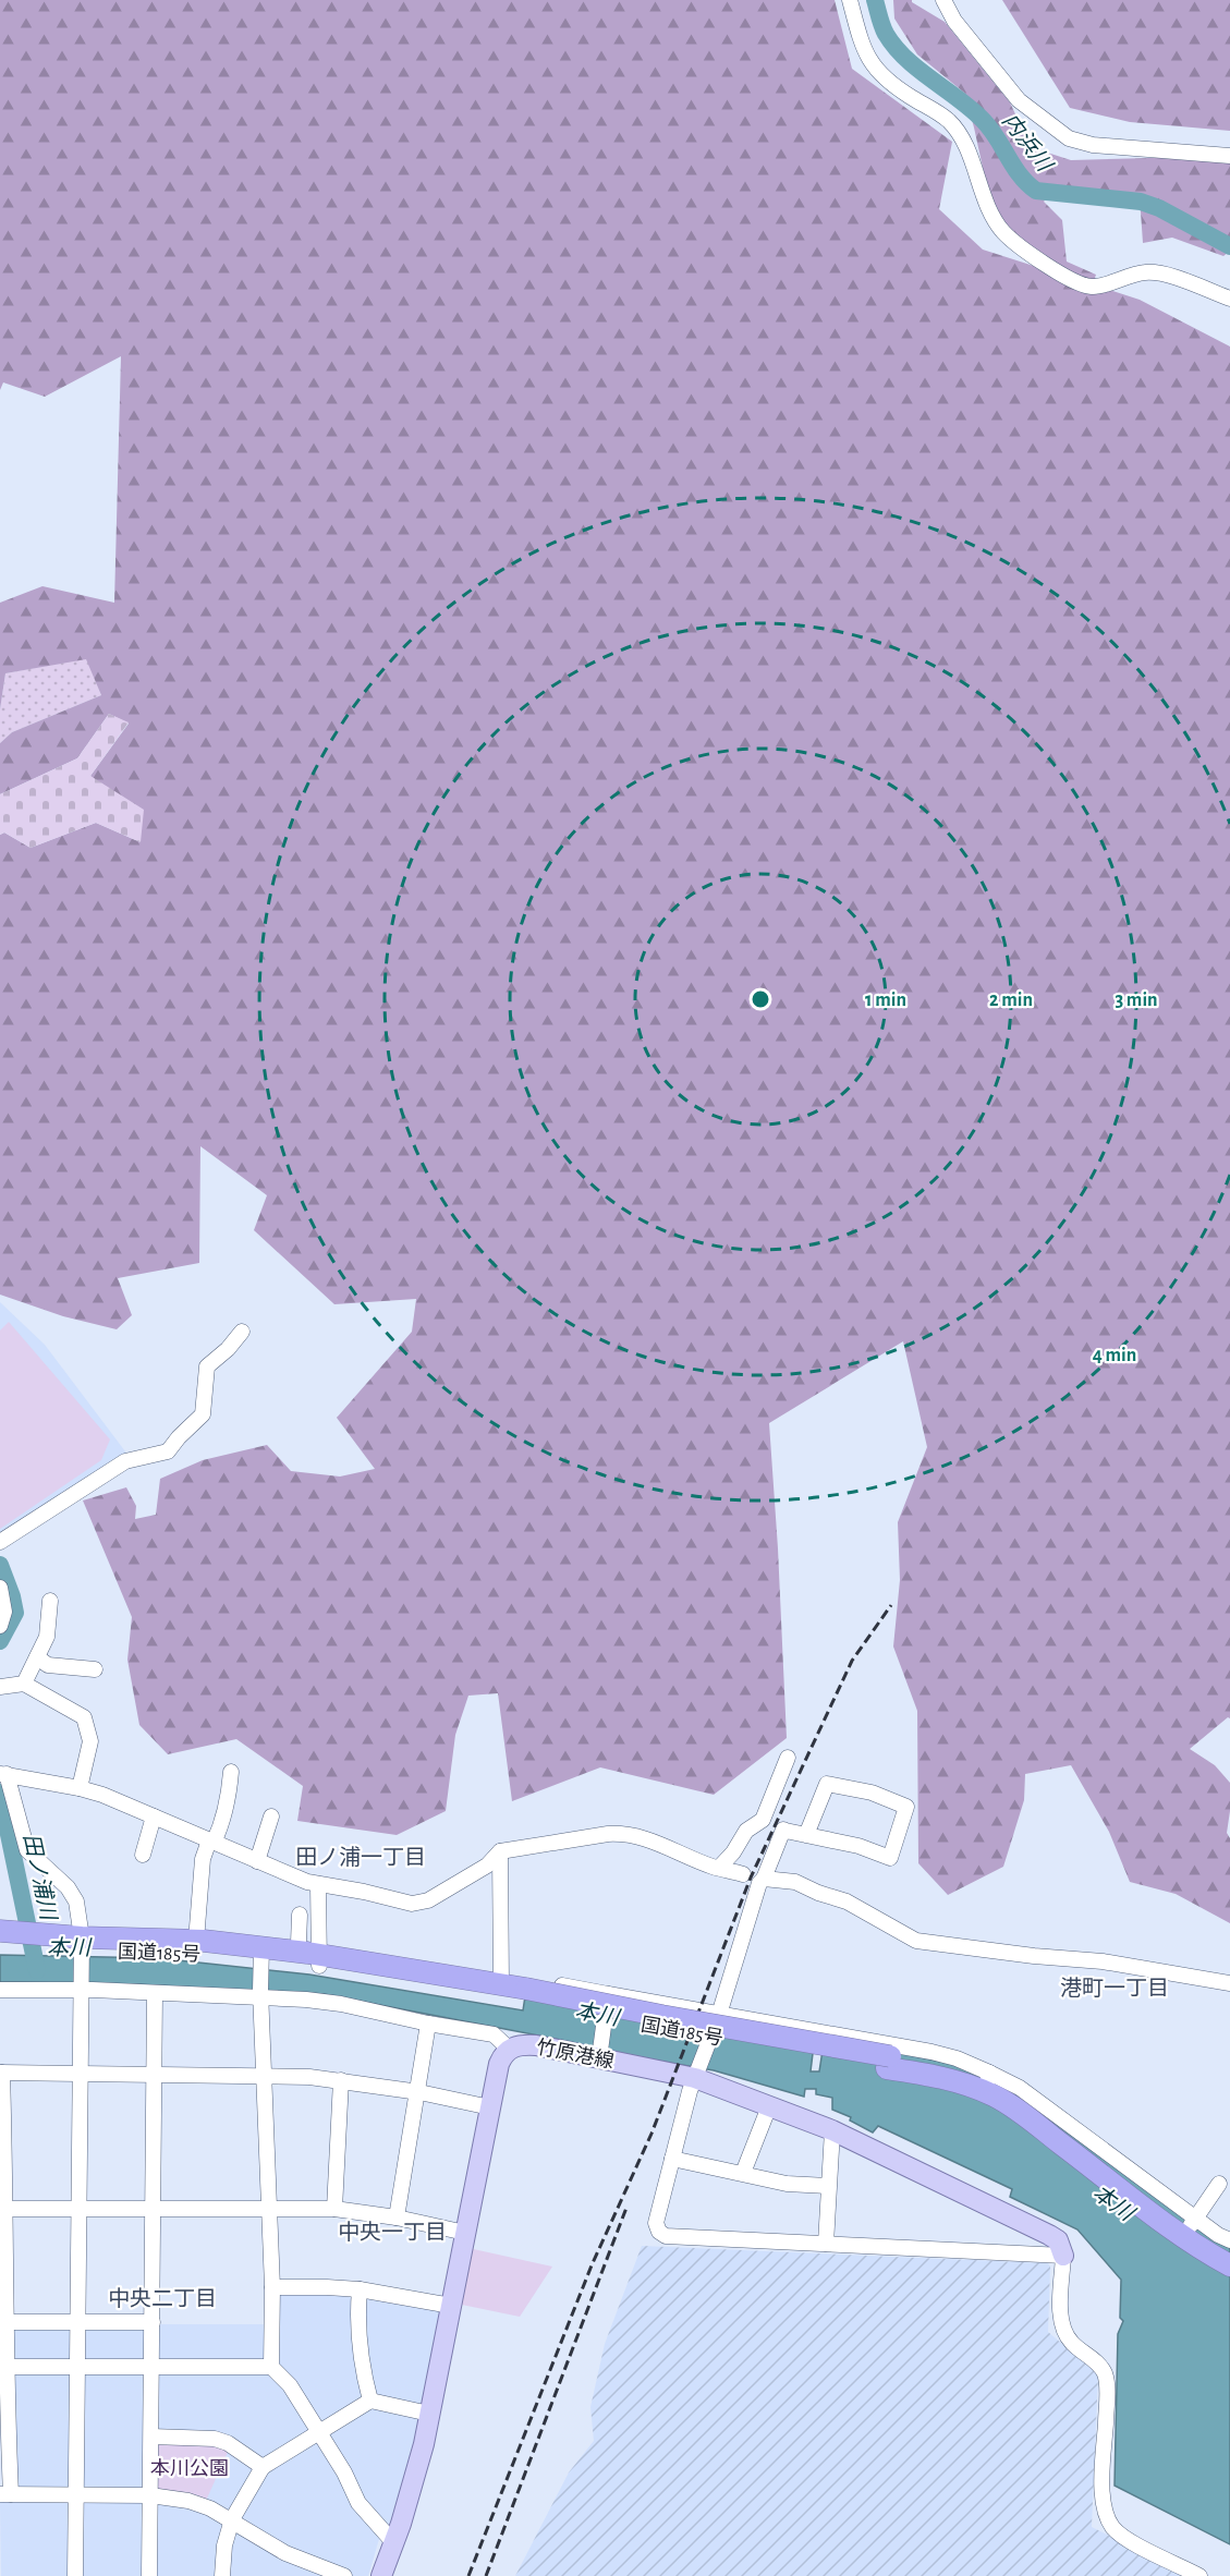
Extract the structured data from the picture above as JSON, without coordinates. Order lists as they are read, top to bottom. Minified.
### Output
{"streets":{"highway":["国道185号"],"main road":["竹原港線"]},"districts":["田ノ浦一丁目","港町一丁目","中央一丁目","中央二丁目"],"water":["内浜川","田ノ浦川","本川"],"parks":["本川公園"],"rings":["1 min","2 min","3 min","4 min"]}
